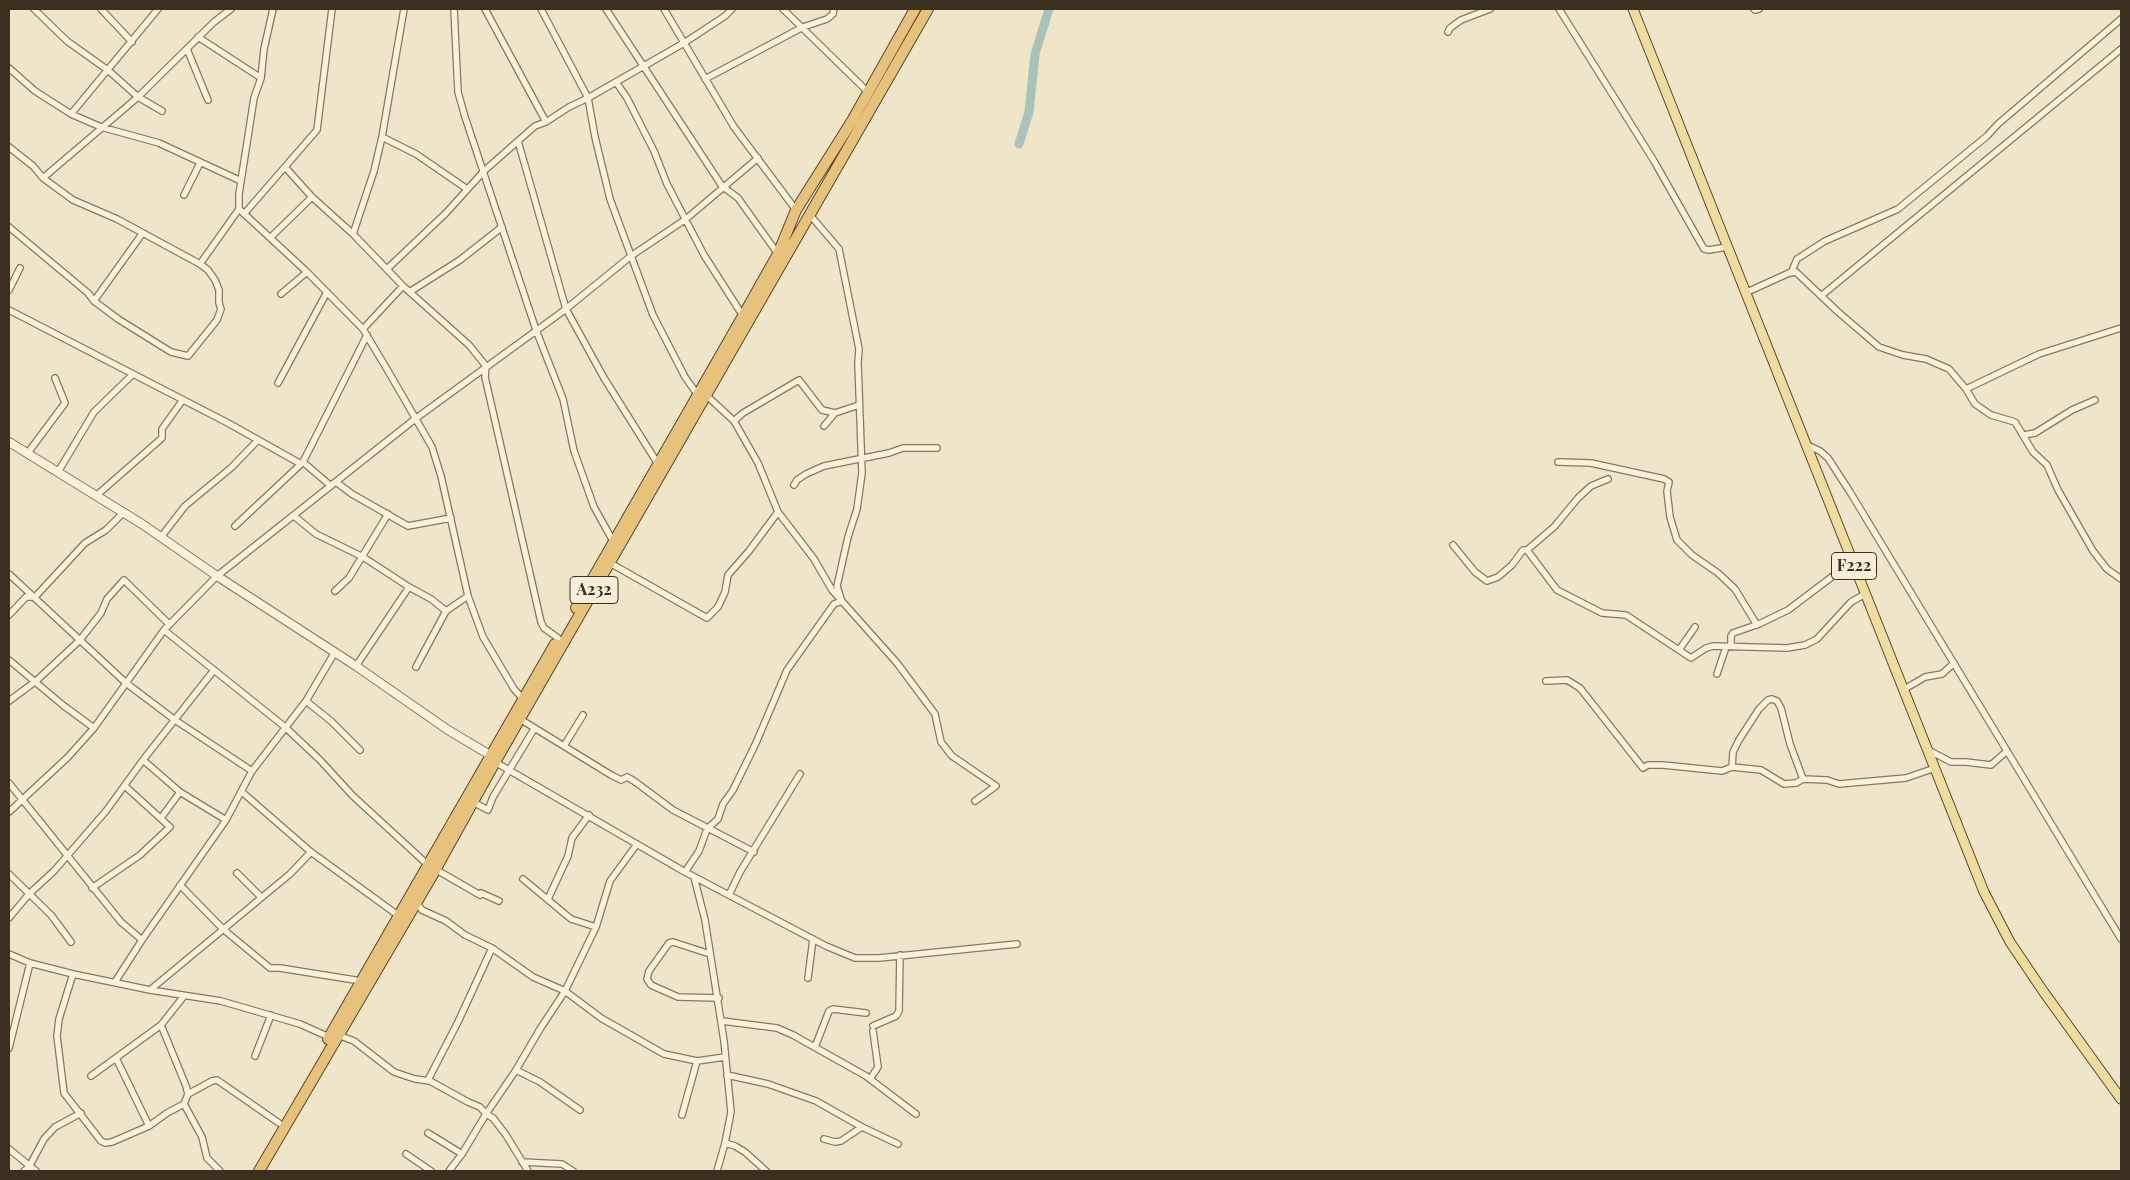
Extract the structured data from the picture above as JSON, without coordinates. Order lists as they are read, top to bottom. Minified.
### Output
{"streets":{"highway":["A232"],"main road":["F222"]}}
